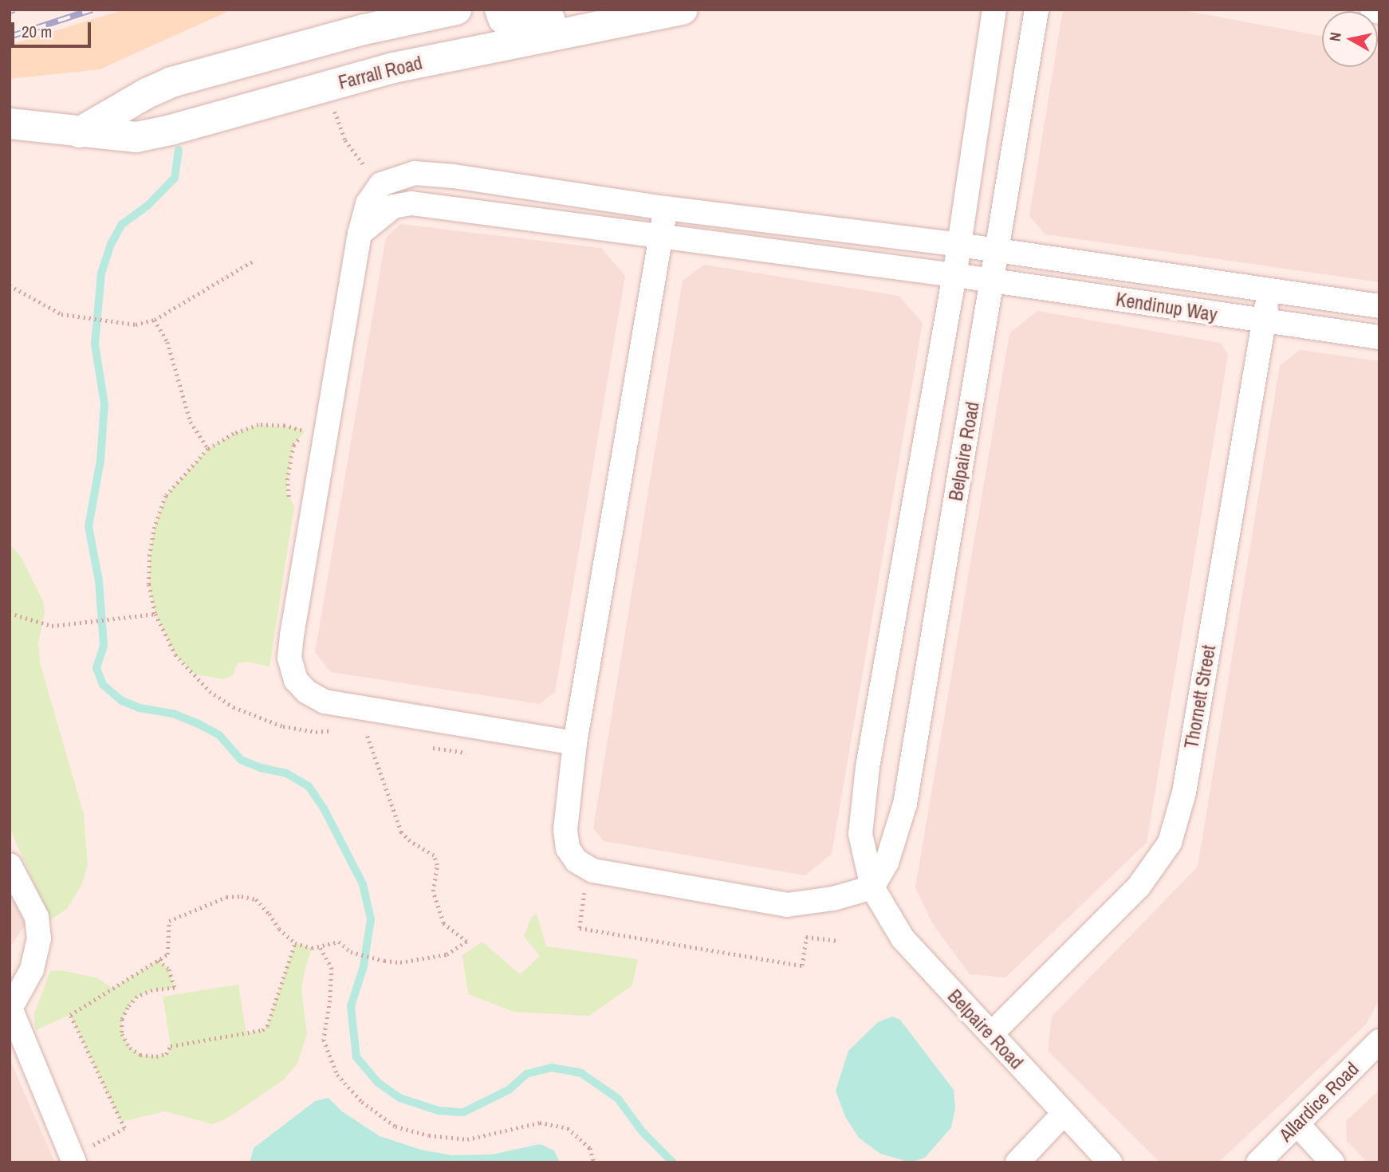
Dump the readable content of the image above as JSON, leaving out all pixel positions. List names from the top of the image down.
{
  "streets": {
    "main road": ["Farrall Road"],
    "street": [
      "Kendinup Way",
      "Belpaire Road",
      "Thornett Street",
      "Allardice Road"
    ]
  },
  "crossings": [
    ["Kendinup Way", "Belpaire Road"],
    ["Kendinup Way", "Thornett Street"],
    ["Belpaire Road", "Thornett Street"]
  ],
  "scale_bar": "20 m",
  "north": "left"
}
